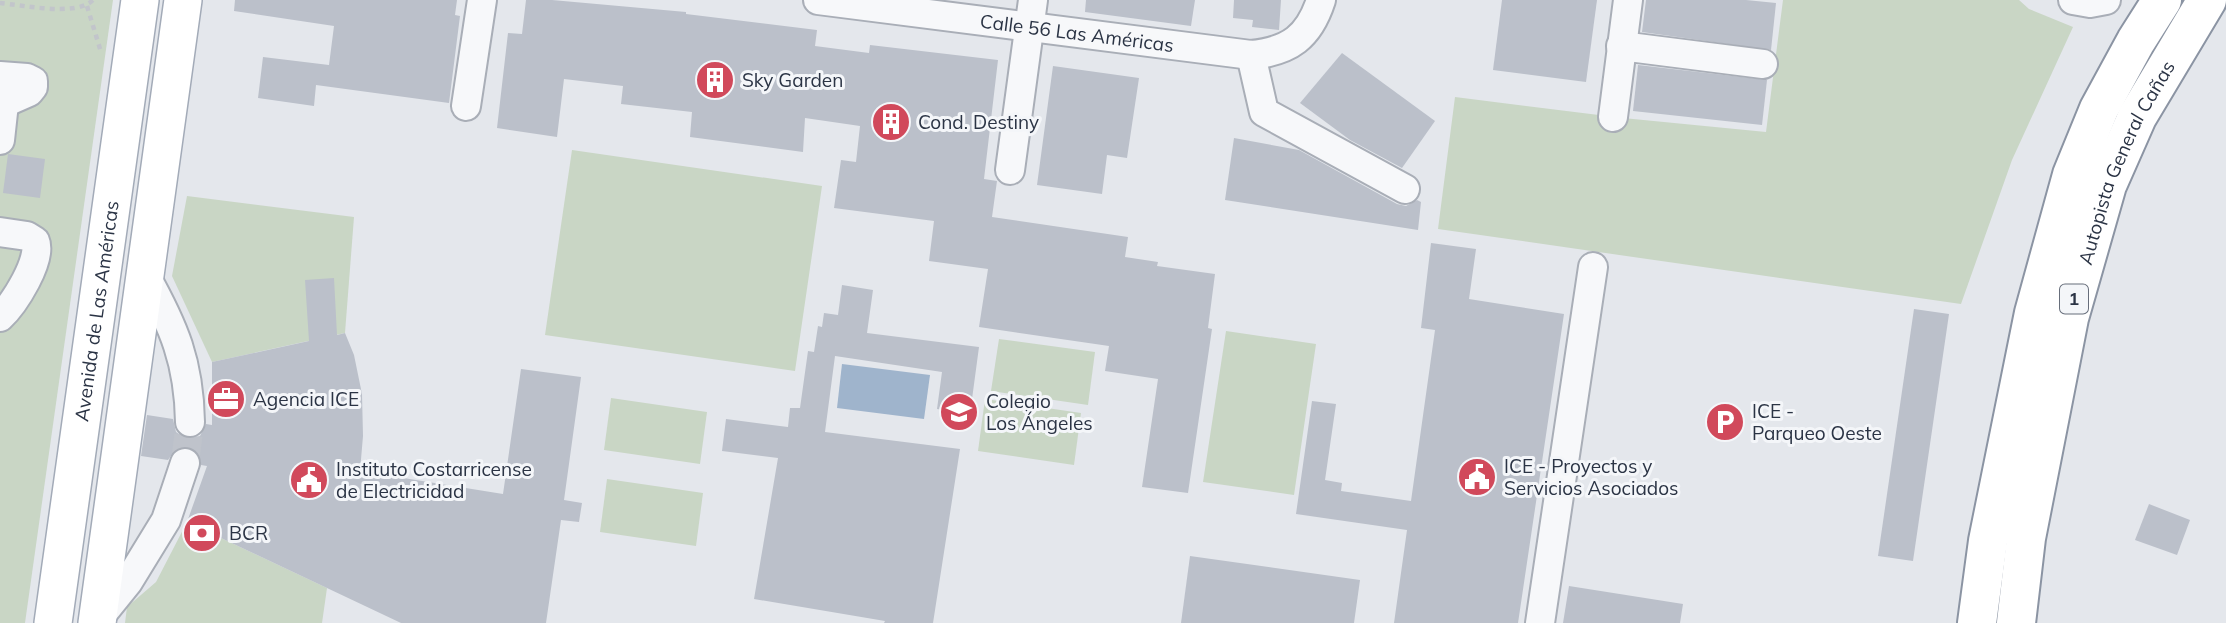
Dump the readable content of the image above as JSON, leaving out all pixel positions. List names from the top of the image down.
{
  "streets": {
    "highway": ["Autopista General Cañas", "1"],
    "main road": ["Avenida de Las Américas"],
    "street": ["Calle 56 Las Américas"]
  },
  "places": {
    "building": ["Sky Garden", "Cond. Destiny"],
    "office": ["Agencia ICE"],
    "school or university": ["Colegio Los Ángeles"],
    "parking": ["ICE - Parqueo Oeste"],
    "public building": ["ICE - Proyectos y Servicios Asociados", "Instituto Costarricense de Electricidad"],
    "bank": ["BCR"]
  }
}
